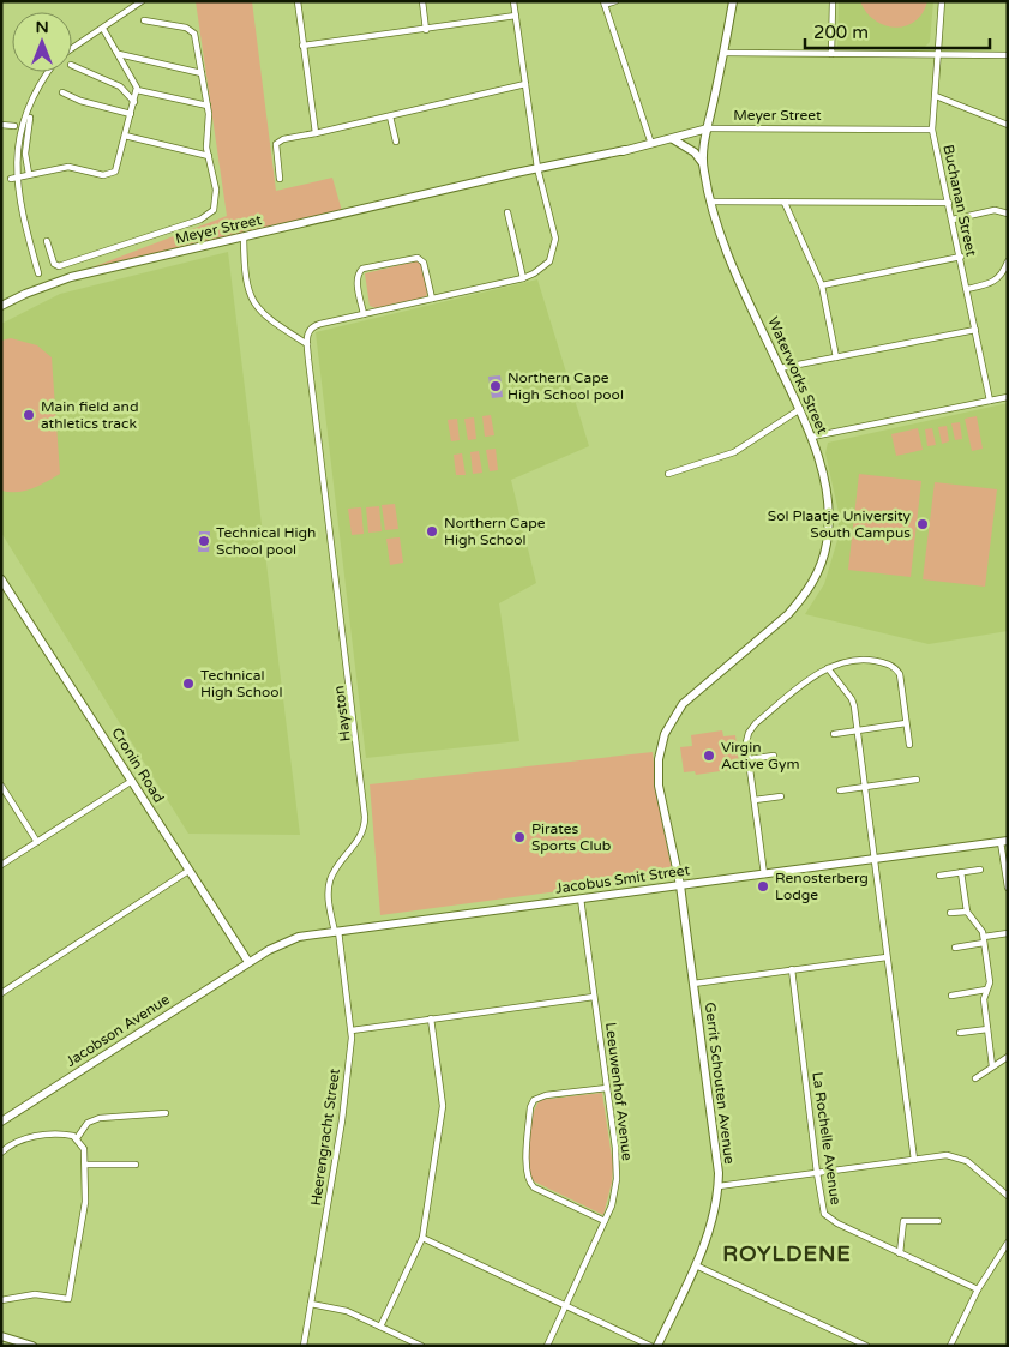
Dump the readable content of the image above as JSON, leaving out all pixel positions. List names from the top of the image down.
{
  "streets": {
    "street": [
      "Meyer Street",
      "Buchanan Street",
      "Waterworks Street",
      "Hayston",
      "Cronin Road",
      "Jacobus Smit Street",
      "Jacobson Avenue",
      "Gerrit Schouten Avenue",
      "Leeuwenhof Avenue",
      "Heerengracht Street",
      "La Rochelle Avenue"
    ]
  },
  "crossings": [
    ["Meyer Street", "Buchanan Street"],
    ["Meyer Street", "Waterworks Street"],
    ["Waterworks Street", "Jacobus Smit Street"],
    ["Waterworks Street", "Gerrit Schouten Avenue"],
    ["Hayston", "Jacobus Smit Street"],
    ["Hayston", "Heerengracht Street"],
    ["Cronin Road", "Jacobus Smit Street"],
    ["Cronin Road", "Jacobson Avenue"],
    ["Jacobus Smit Street", "Jacobson Avenue"],
    ["Jacobus Smit Street", "Gerrit Schouten Avenue"],
    ["Jacobus Smit Street", "Leeuwenhof Avenue"],
    ["Jacobus Smit Street", "Heerengracht Street"]
  ],
  "districts": ["ROYLDENE"],
  "places": [
    "Northern Cape High School pool",
    "Main field and athletics track",
    "Sol Plaatje University South Campus",
    "Northern Cape High School",
    "Technical High School pool",
    "Technical High School",
    "Virgin Active Gym",
    "Pirates Sports Club",
    "Renosterberg Lodge"
  ],
  "scale_bar": "200 m",
  "north": "top"
}
